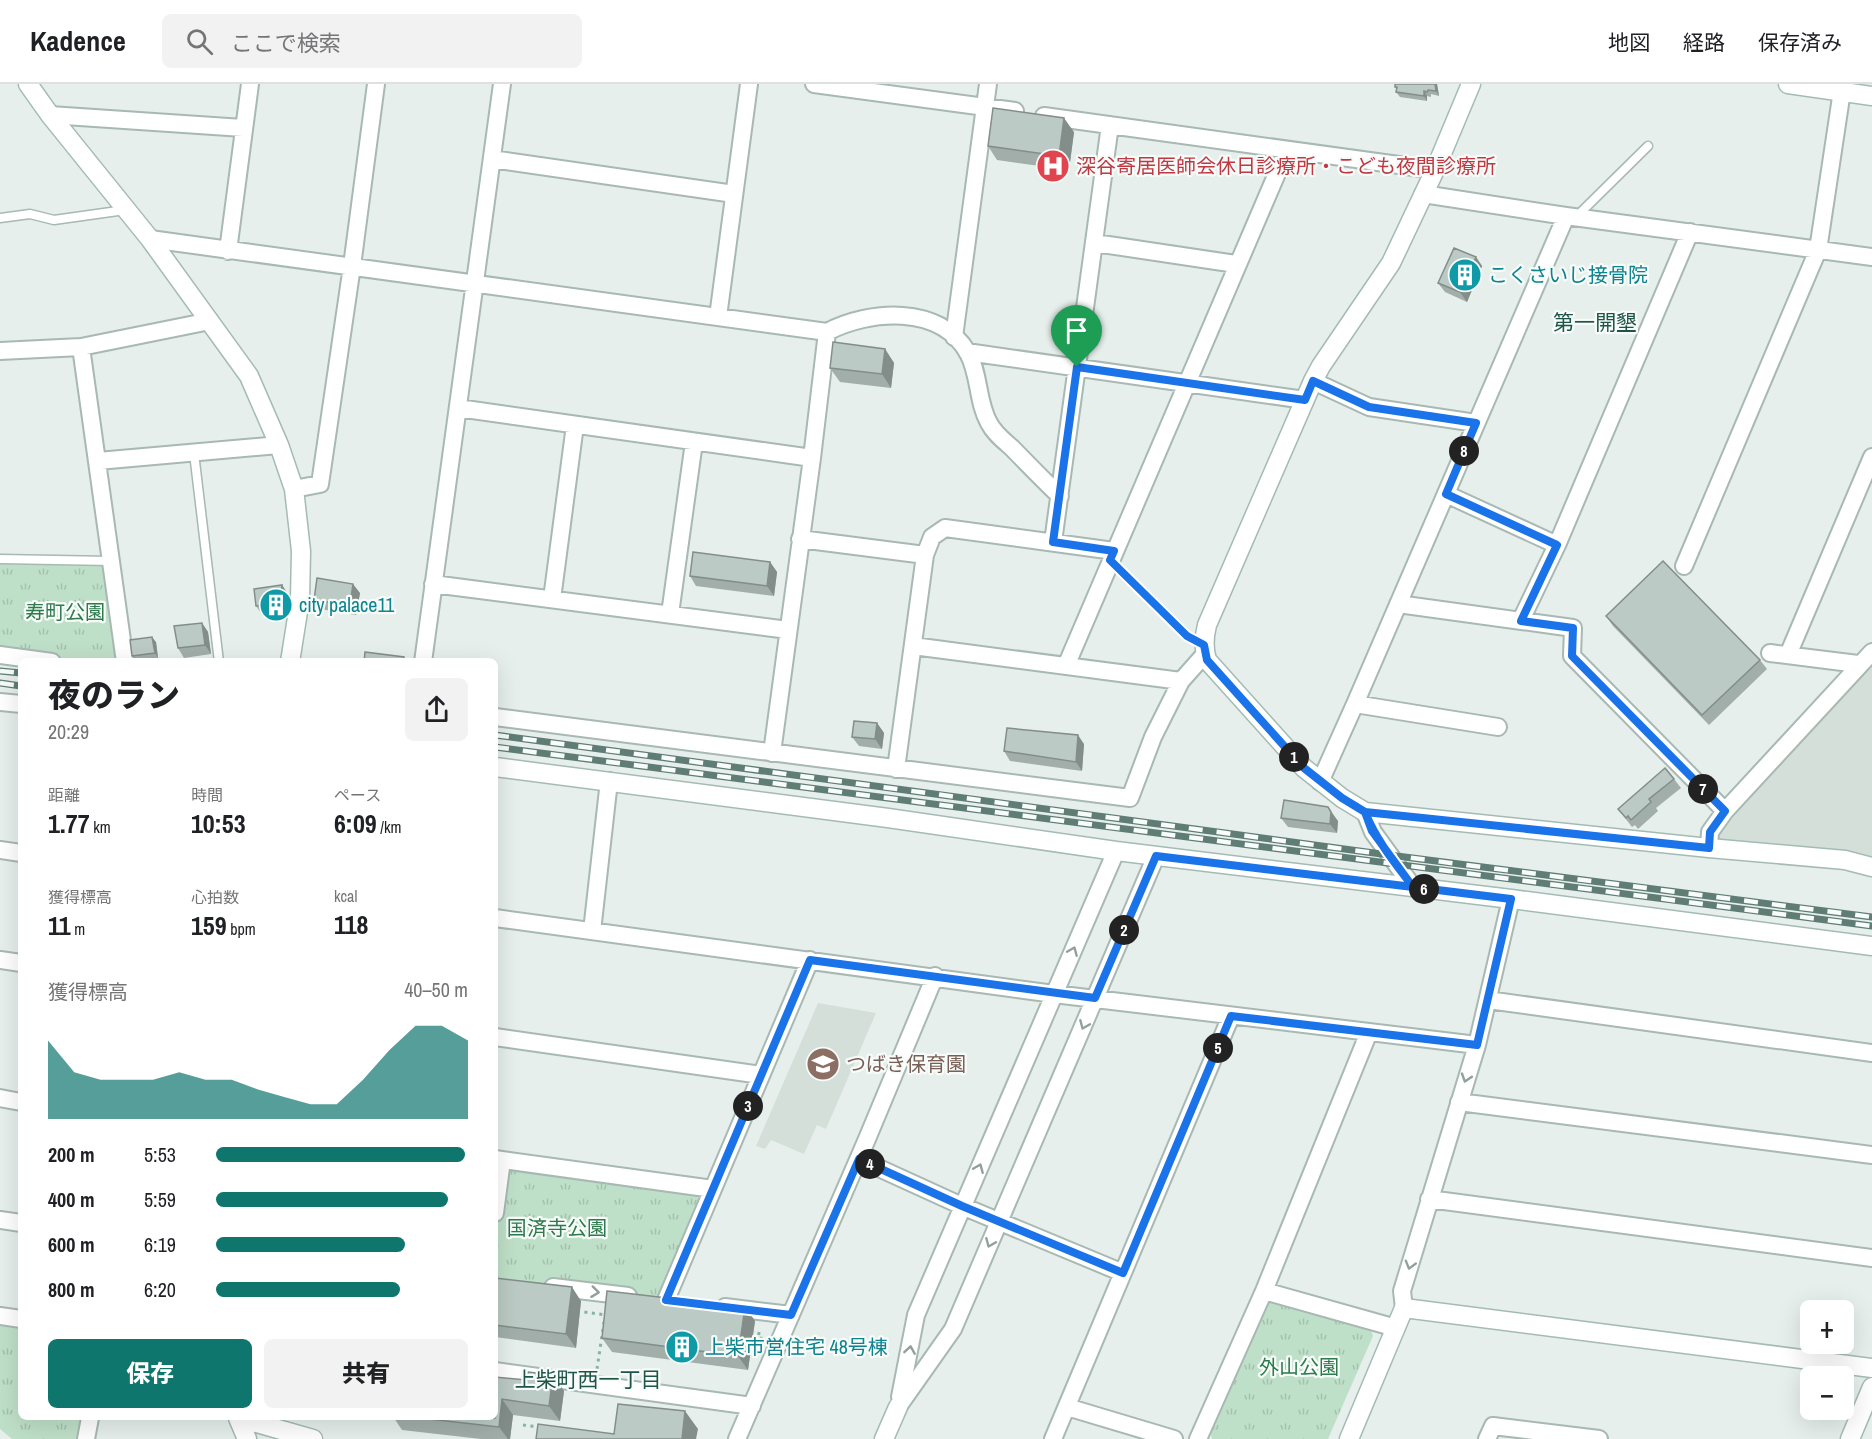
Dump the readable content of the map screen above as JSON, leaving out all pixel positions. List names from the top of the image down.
{
  "districts": ["第一開墾", "上柴町西一丁目"],
  "parks": ["寿町公園", "国済寺公園", "外山公園"],
  "places": {
    "hospital": ["深谷寄居医師会休日診療所・こども夜間診療所"],
    "building": ["こくさいじ接骨院", "city palace11", "上柴市営住宅 48号棟"],
    "school or university": ["つばき保育園"]
  },
  "page": {
    "header": "Kadence",
    "search": "ここで検索",
    "nav": ["地図", "経路", "保存済み"],
    "pins": [
      "8",
      "1",
      "7",
      "6",
      "2",
      "5",
      "3",
      "4"
    ],
    "heading": ["夜のラン", "20:29"],
    "stats": [
      ["距離", "1.77 km"],
      ["時間", "10:53"],
      ["ペース", "6:09 /km"],
      ["獲得標高", "11 m"],
      ["心拍数", "159 bpm"],
      ["kcal", "118"]
    ],
    "chart": ["獲得標高", "40–50 m"],
    "list": [
      {
        "name": "200 m",
        "note": "5:53"
      },
      {
        "name": "400 m",
        "note": "5:59"
      },
      {
        "name": "600 m",
        "note": "6:19"
      },
      {
        "name": "800 m",
        "note": "6:20"
      }
    ],
    "map_buttons": ["+", "−"],
    "buttons": ["保存", "共有"]
  }
}
